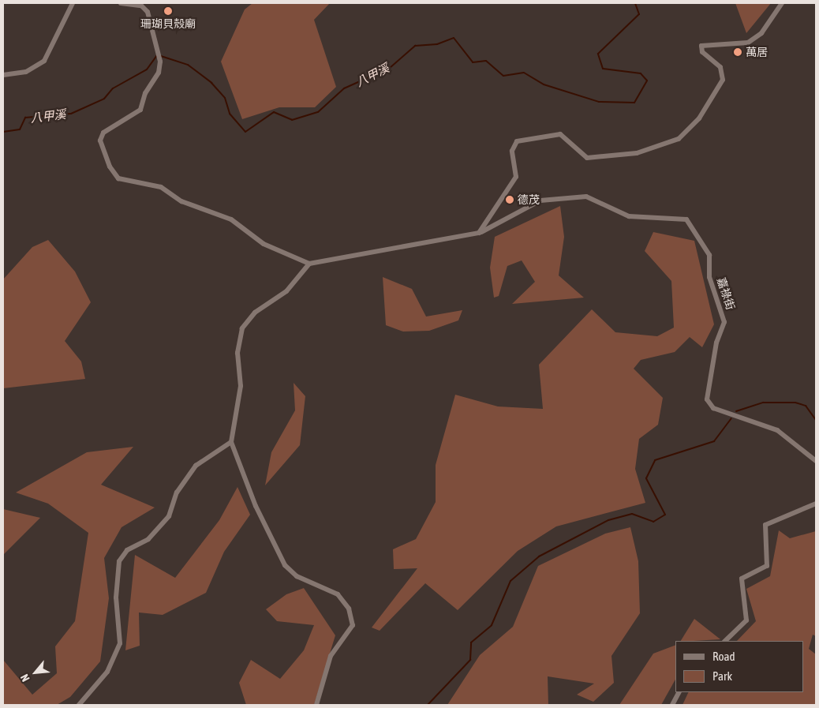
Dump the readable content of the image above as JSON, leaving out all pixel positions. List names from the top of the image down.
{
  "streets": {
    "street": ["嘉祿街"]
  },
  "water": ["八甲溪"],
  "places": ["珊瑚貝殼廟", "萬居", "德茂"],
  "legend": ["Road", "Park"],
  "north": "bottom left"
}
